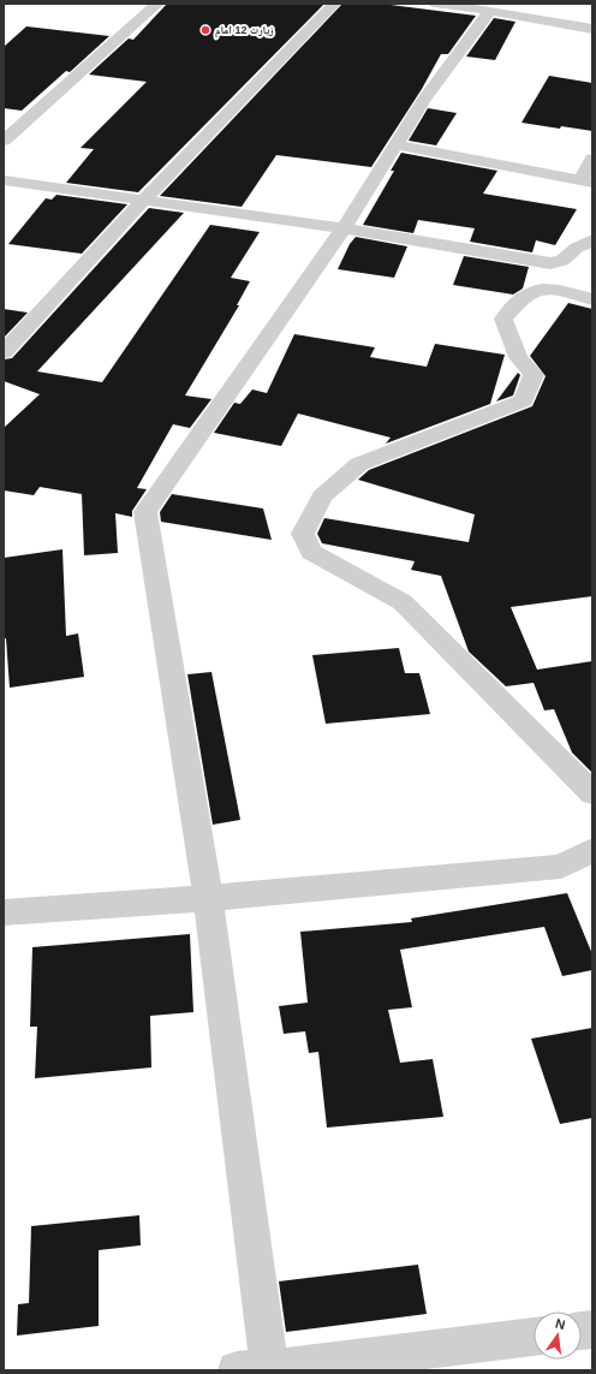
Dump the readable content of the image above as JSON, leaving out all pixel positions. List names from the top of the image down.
{
  "places": ["زیارت 12 امام"],
  "north": "top"
}
